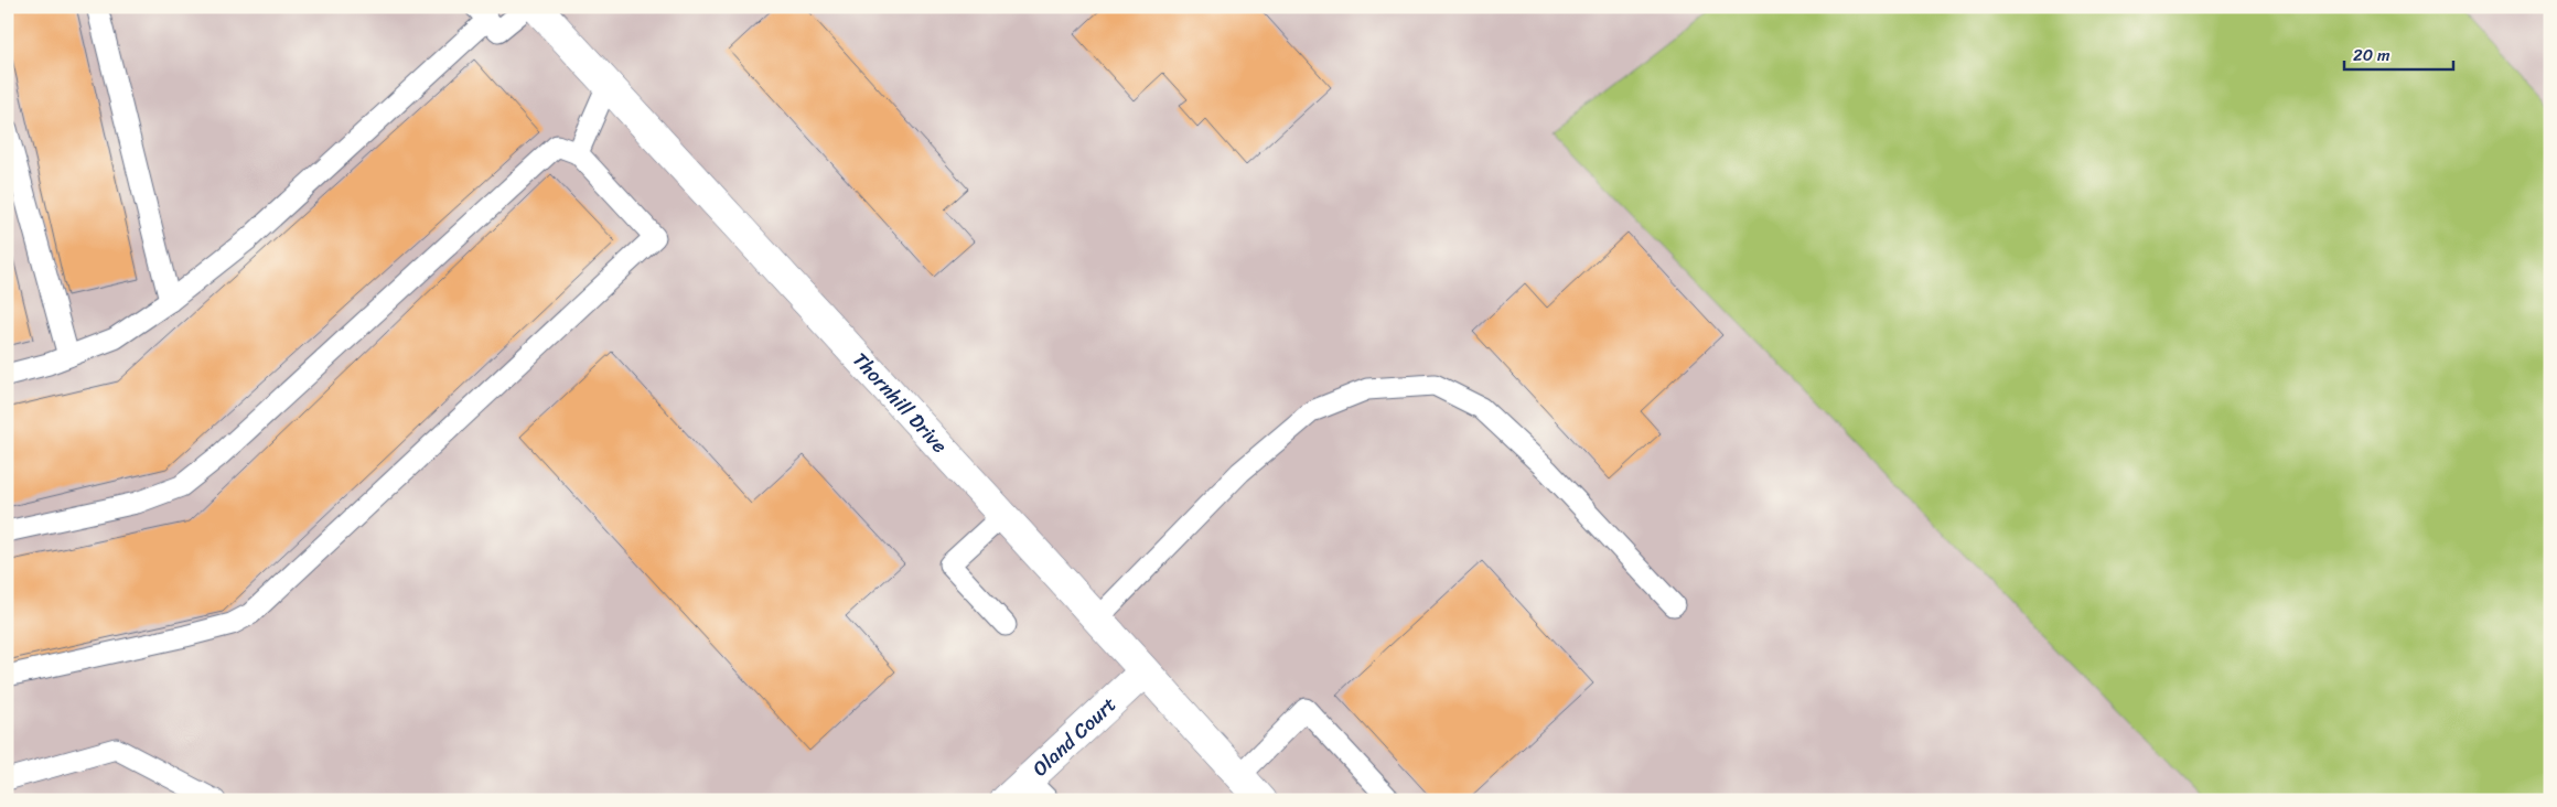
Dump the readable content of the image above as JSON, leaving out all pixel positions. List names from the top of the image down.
{
  "streets": {
    "street": ["Thornhill Drive", "Oland Court"]
  },
  "crossings": [
    ["Thornhill Drive", "Oland Court"]
  ],
  "scale_bar": "20 m"
}
